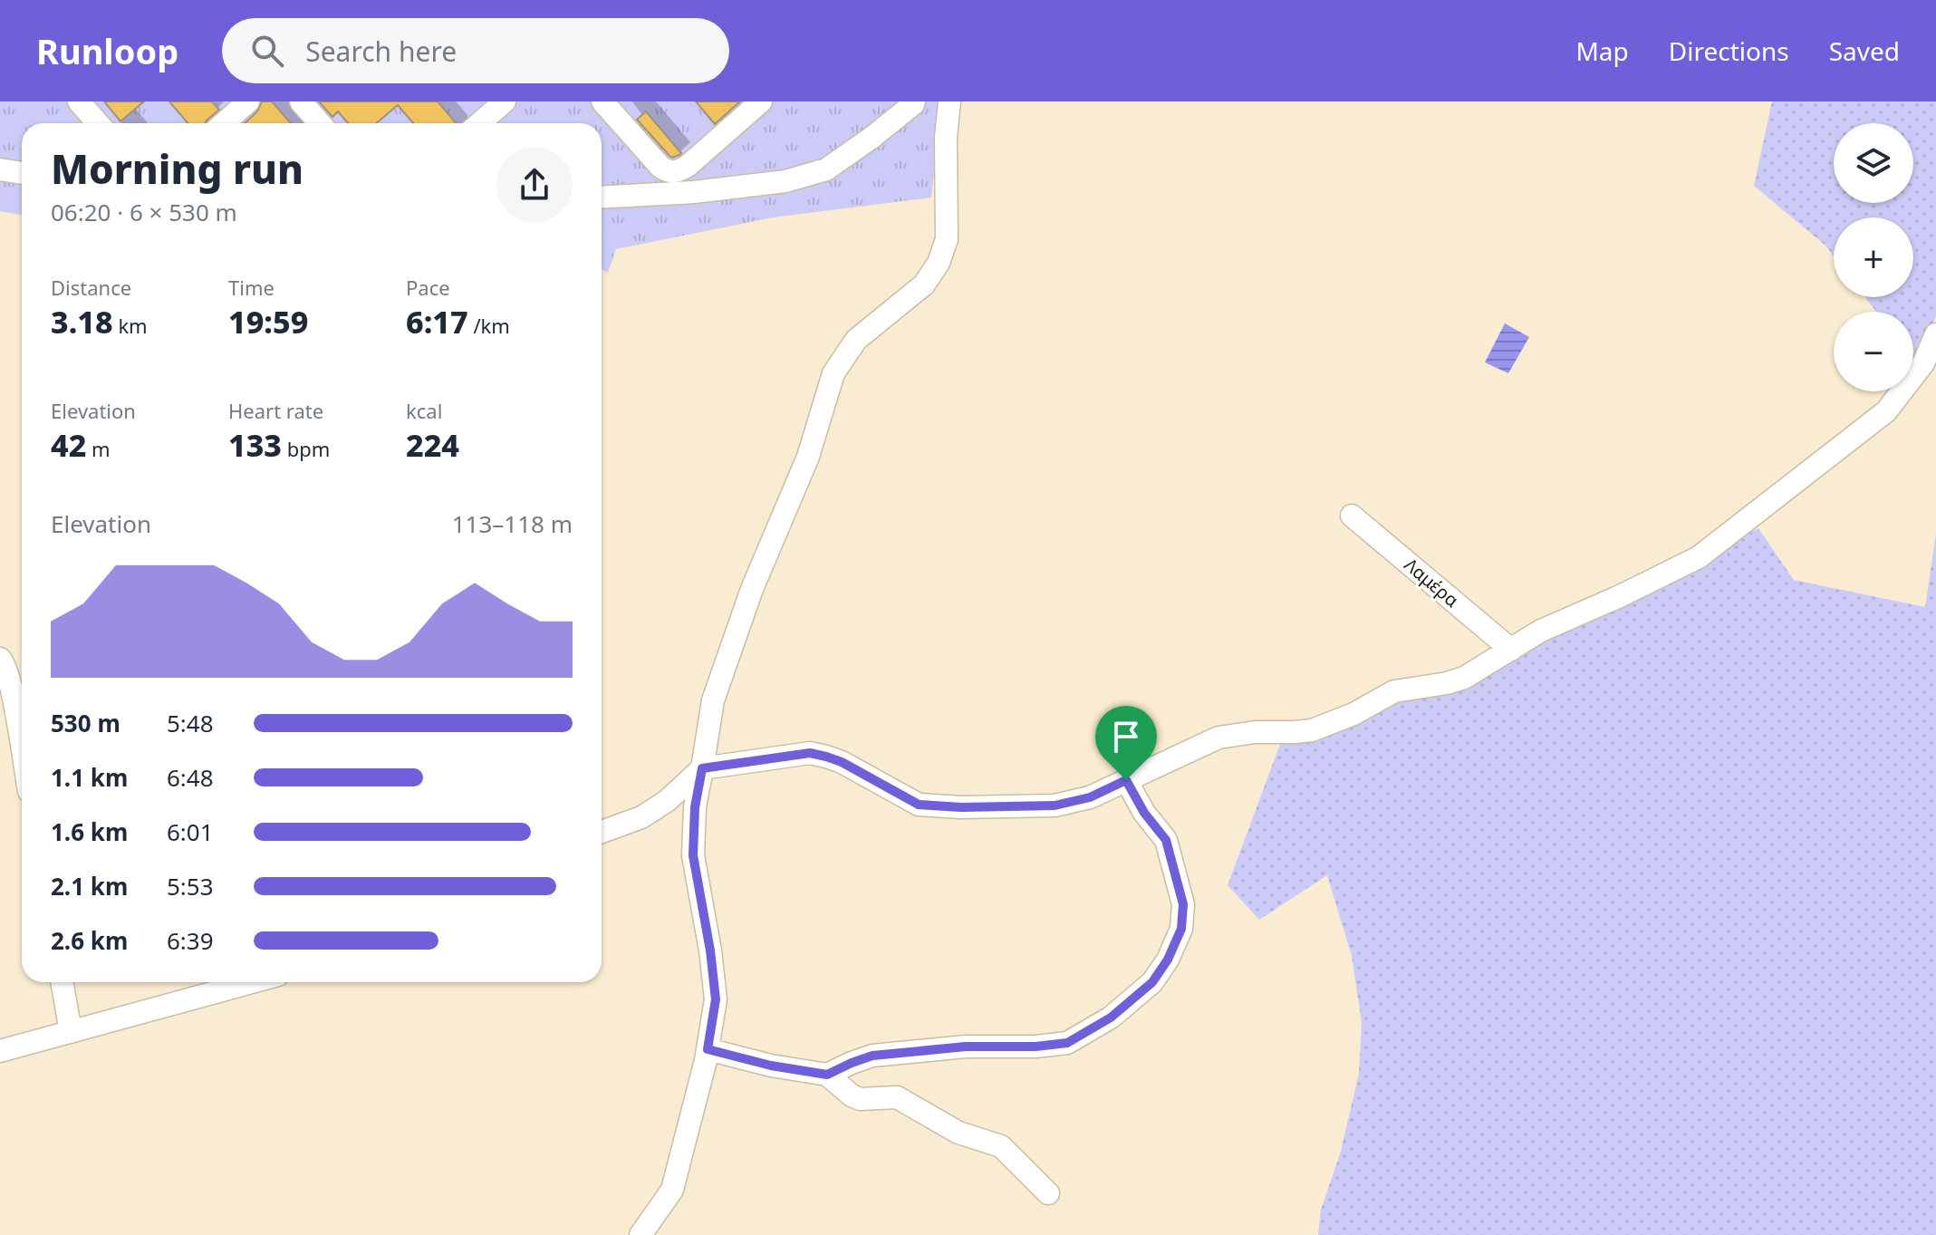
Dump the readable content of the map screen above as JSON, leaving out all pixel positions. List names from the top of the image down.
{
  "streets": {
    "street": ["Λαμέρα"]
  },
  "page": {
    "header": "Runloop",
    "search": "Search here",
    "nav": ["Map", "Directions", "Saved"],
    "map_buttons": ["+", "−"],
    "heading": ["Morning run", "06:20 · 6 × 530 m"],
    "stats": [
      ["Distance", "3.18 km"],
      ["Time", "19:59"],
      ["Pace", "6:17 /km"],
      ["Elevation", "42 m"],
      ["Heart rate", "133 bpm"],
      ["kcal", "224"]
    ],
    "chart": ["Elevation", "113–118 m"],
    "list": [
      {
        "name": "530 m",
        "note": "5:48"
      },
      {
        "name": "1.1 km",
        "note": "6:48"
      },
      {
        "name": "1.6 km",
        "note": "6:01"
      },
      {
        "name": "2.1 km",
        "note": "5:53"
      },
      {
        "name": "2.6 km",
        "note": "6:39"
      }
    ]
  }
}
